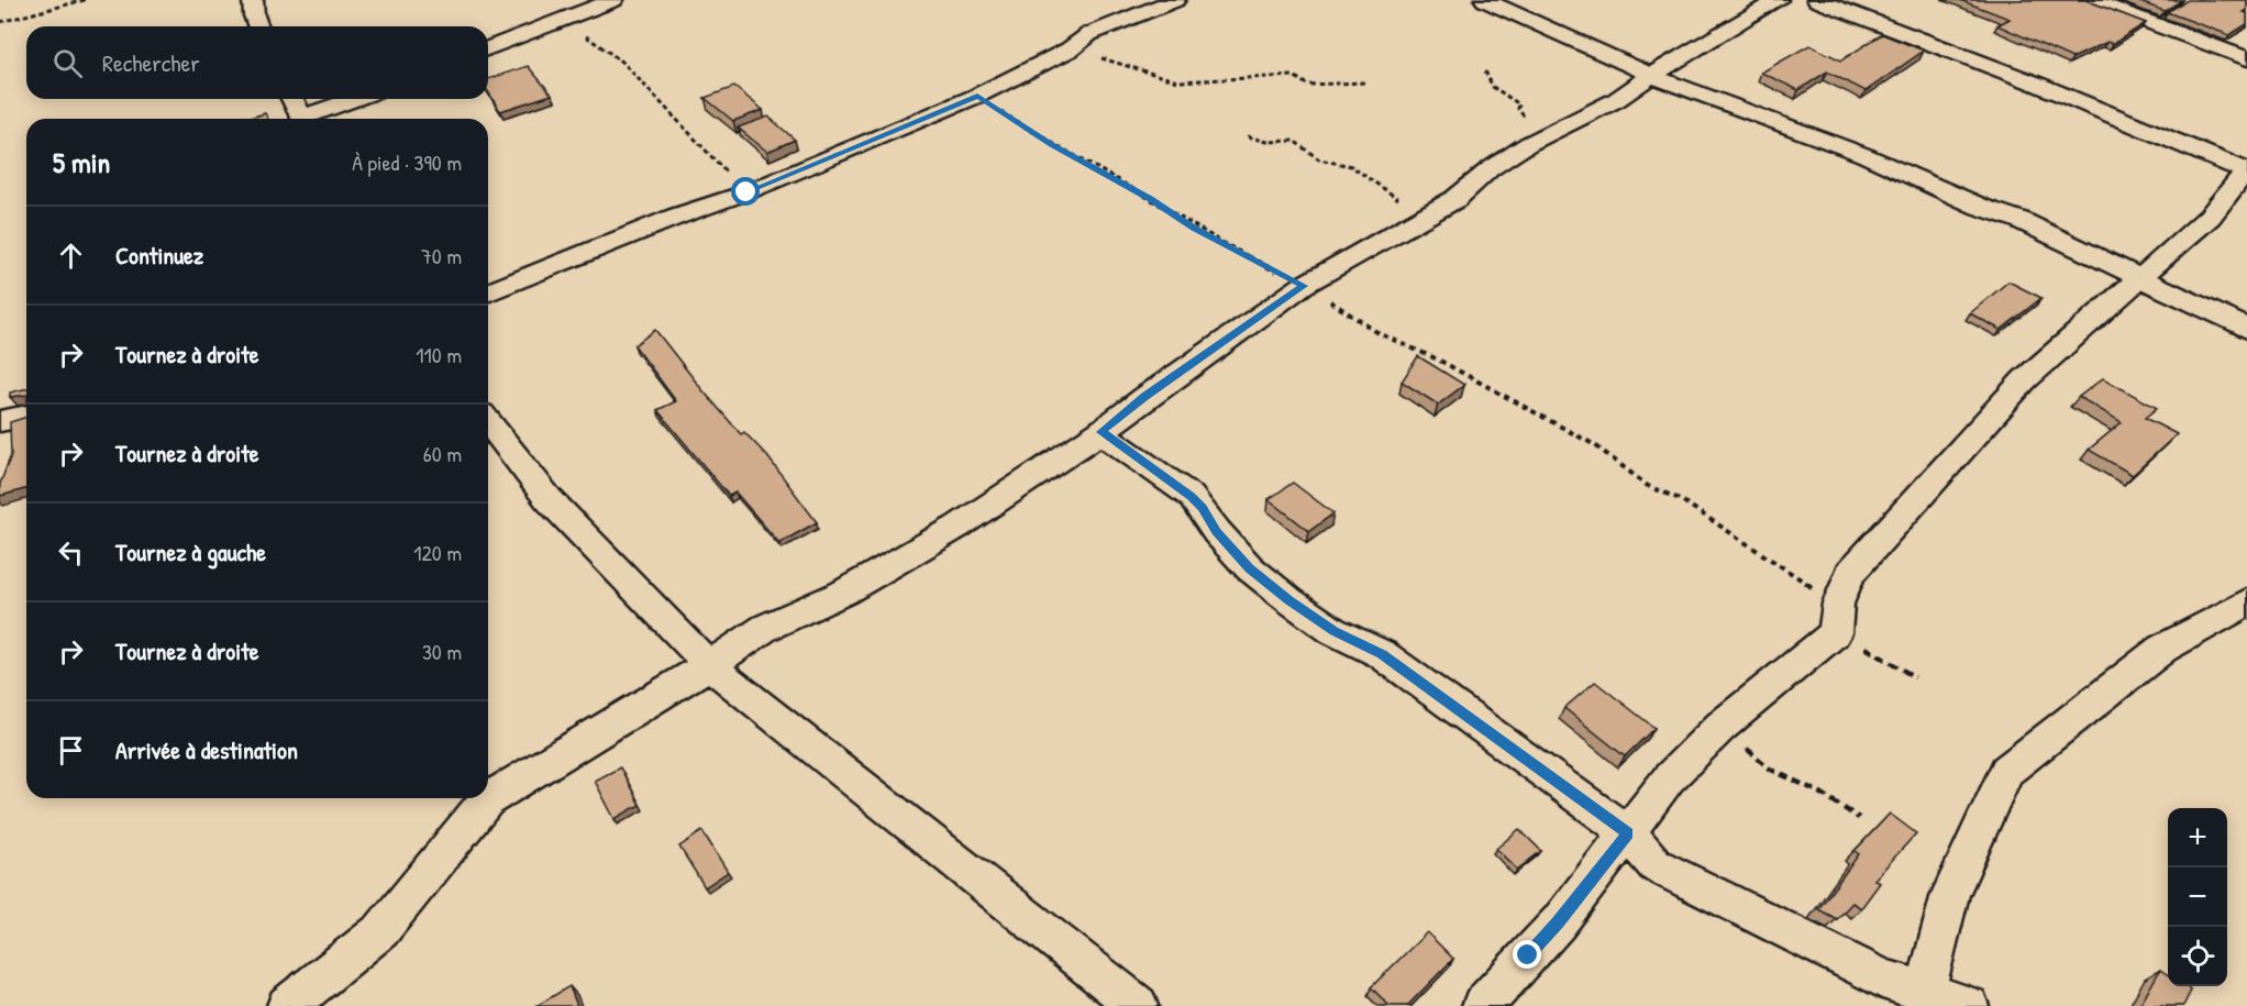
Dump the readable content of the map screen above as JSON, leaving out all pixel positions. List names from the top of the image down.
{
  "page": {
    "search": "Rechercher",
    "heading": ["5 min", "À pied · 390 m"],
    "list": [
      ["Continuez", "70 m"],
      ["Tournez à droite", "110 m"],
      ["Tournez à droite", "60 m"],
      ["Tournez à gauche", "120 m"],
      ["Tournez à droite", "30 m"],
      "Arrivée à destination"
    ],
    "map_buttons": ["+", "−"]
  }
}
